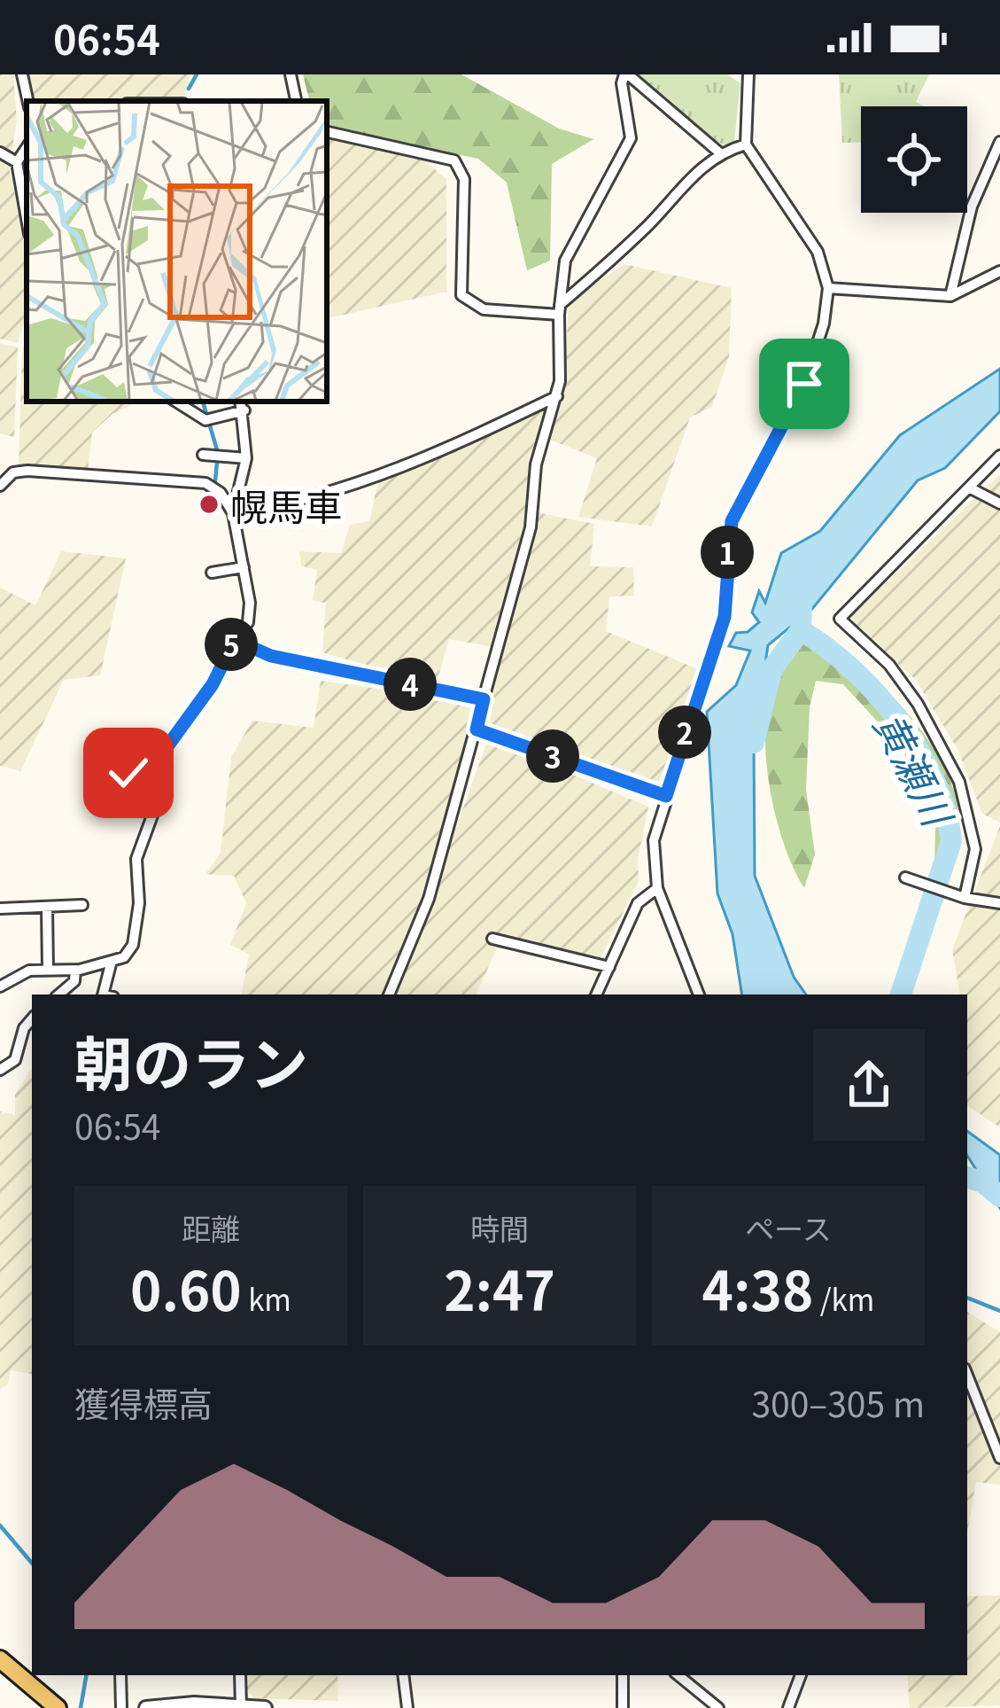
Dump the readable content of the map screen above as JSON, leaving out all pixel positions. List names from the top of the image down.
{
  "water": ["黄瀬川"],
  "places": ["幌馬車"],
  "page": {
    "status": "06:54",
    "pins": [
      "1",
      "5",
      "4",
      "2",
      "3"
    ],
    "heading": ["朝のラン", "06:54"],
    "stats": [
      ["距離", "0.60 km"],
      ["時間", "2:47"],
      ["ペース", "4:38 /km"]
    ],
    "chart": ["獲得標高", "300–305 m"]
  }
}
